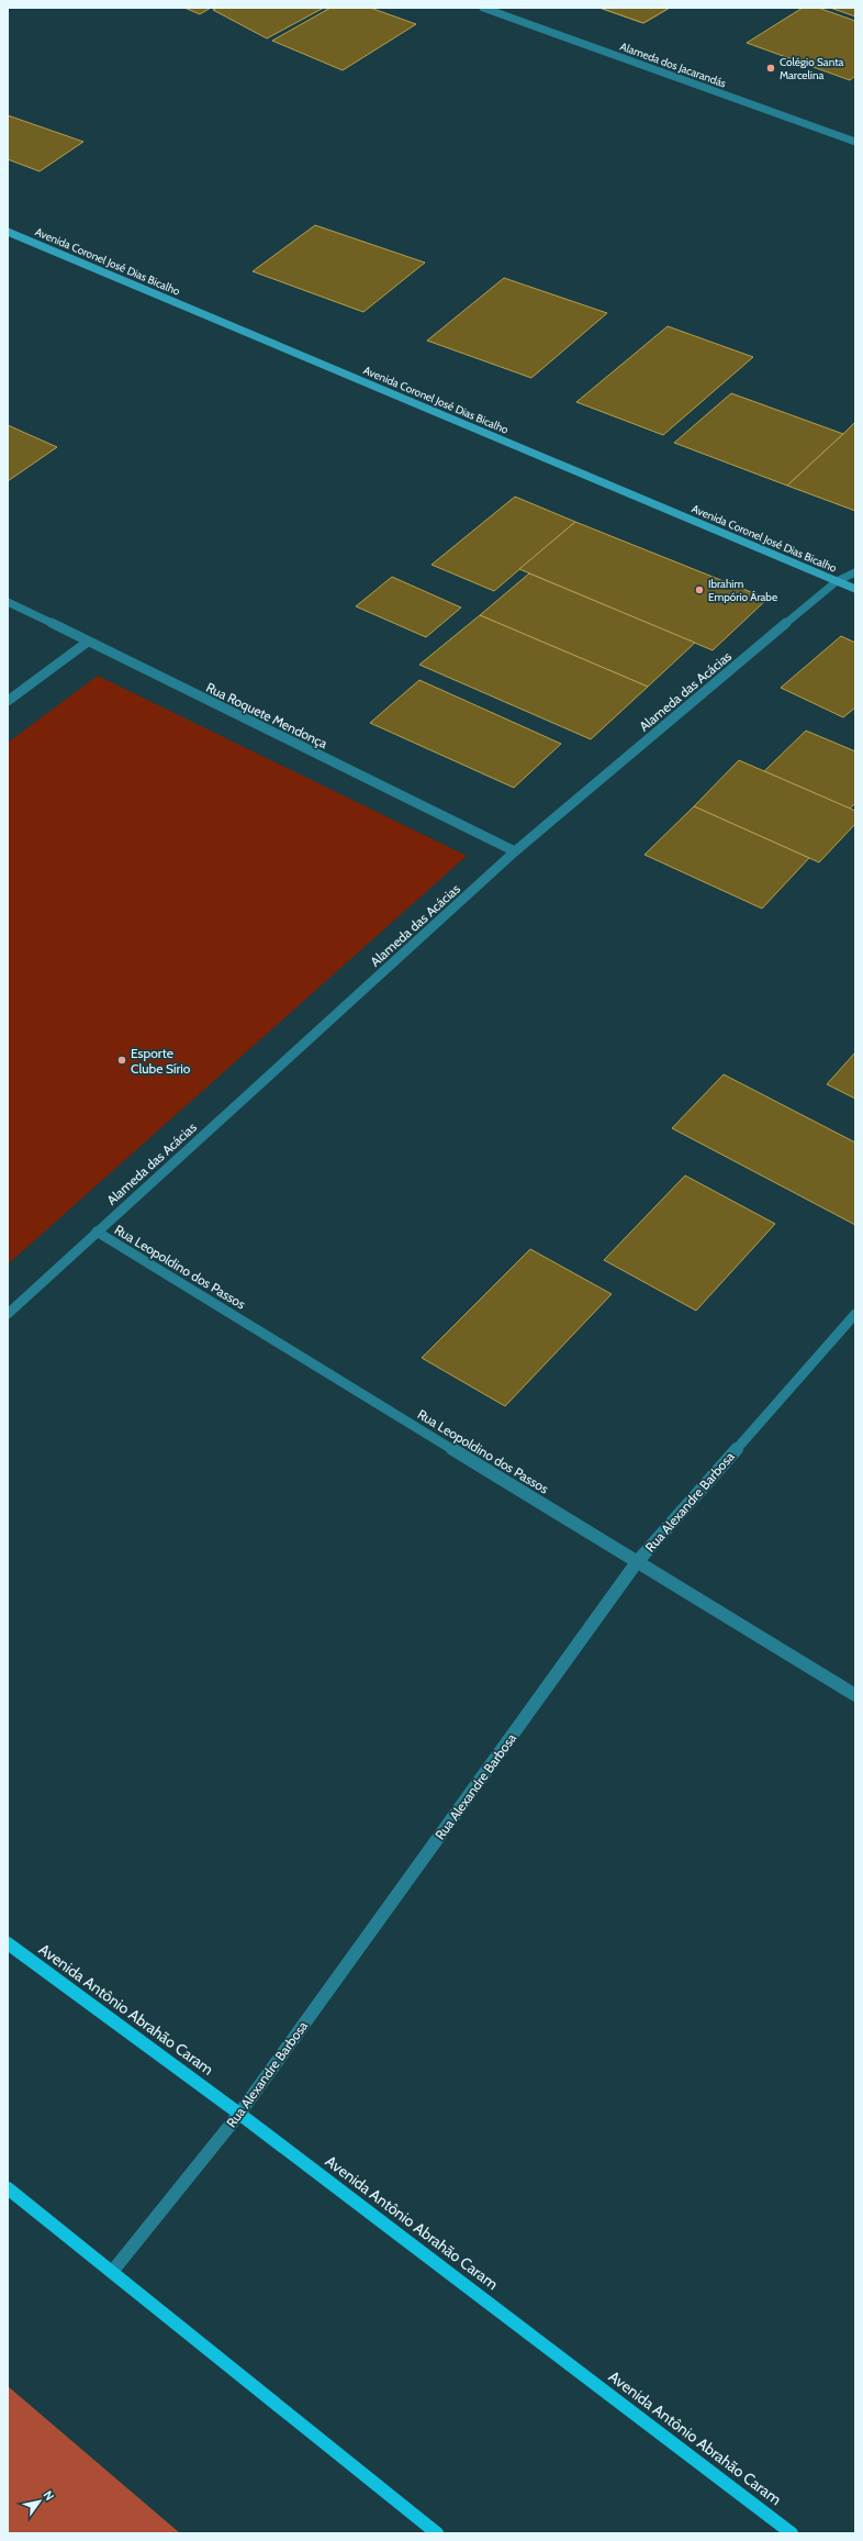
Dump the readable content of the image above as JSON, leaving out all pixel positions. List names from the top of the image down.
{
  "streets": {
    "main road": ["Avenida Antônio Abrahão Caram"],
    "street": [
      "Alameda dos Jacarandás",
      "Avenida Coronel José Dias Bicalho",
      "Alameda das Acácias",
      "Rua Roquete Mendonça",
      "Rua Leopoldino dos Passos",
      "Rua Alexandre Barbosa"
    ]
  },
  "crossings": [
    ["Avenida Coronel José Dias Bicalho", "Alameda das Acácias"],
    ["Alameda das Acácias", "Rua Roquete Mendonça"],
    ["Alameda das Acácias", "Rua Leopoldino dos Passos"],
    ["Rua Leopoldino dos Passos", "Rua Alexandre Barbosa"],
    ["Rua Alexandre Barbosa", "Avenida Antônio Abrahão Caram"]
  ],
  "places": ["Colégio Santa Marcelina", "Ibrahim Empório Árabe", "Esporte Clube Sírio"],
  "north": "top right"
}
